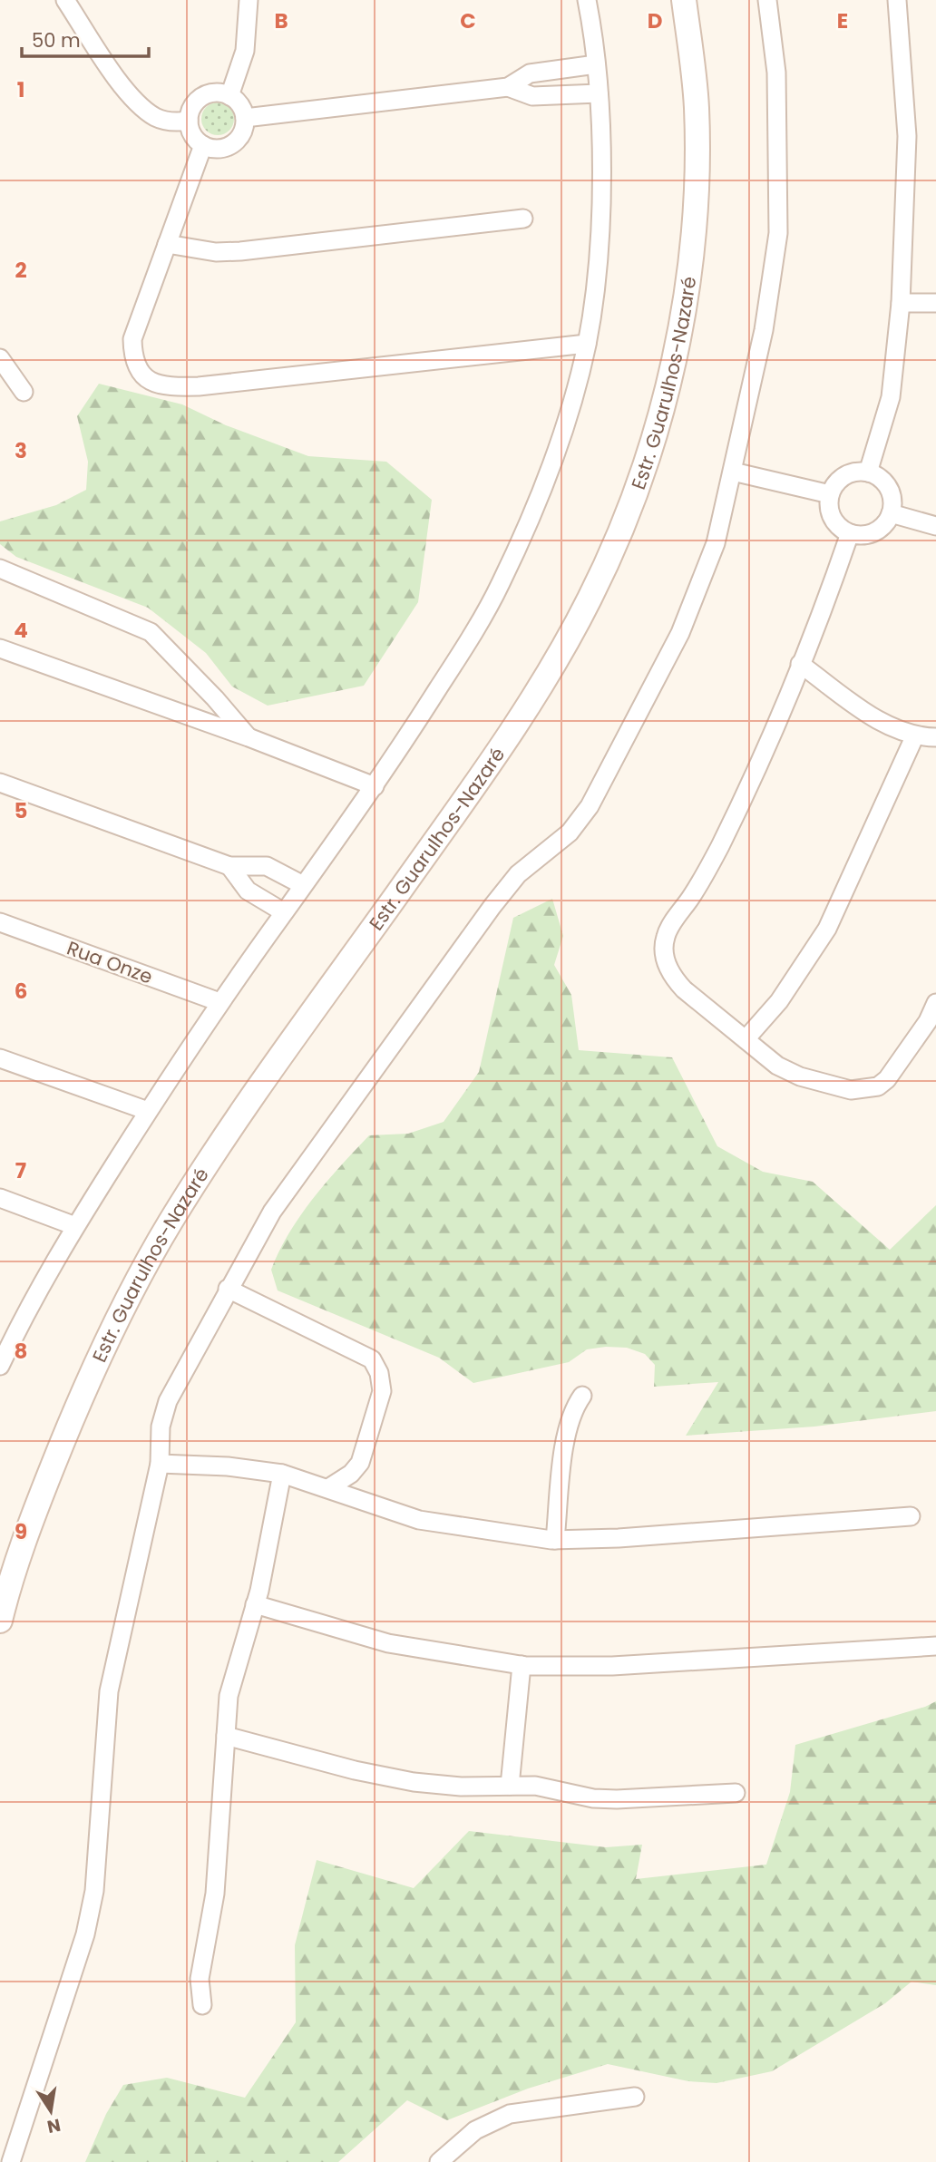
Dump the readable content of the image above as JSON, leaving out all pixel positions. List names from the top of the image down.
{
  "streets": {
    "main road": ["Estr. Guarulhos-Nazaré"],
    "street": ["Rua Onze"]
  },
  "scale_bar": "50 m",
  "north": "bottom",
  "grid": {
    "columns": [
      "B",
      "C",
      "D",
      "E"
    ],
    "rows": [
      "1",
      "2",
      "3",
      "4",
      "5",
      "6",
      "7",
      "8",
      "9"
    ]
  }
}
